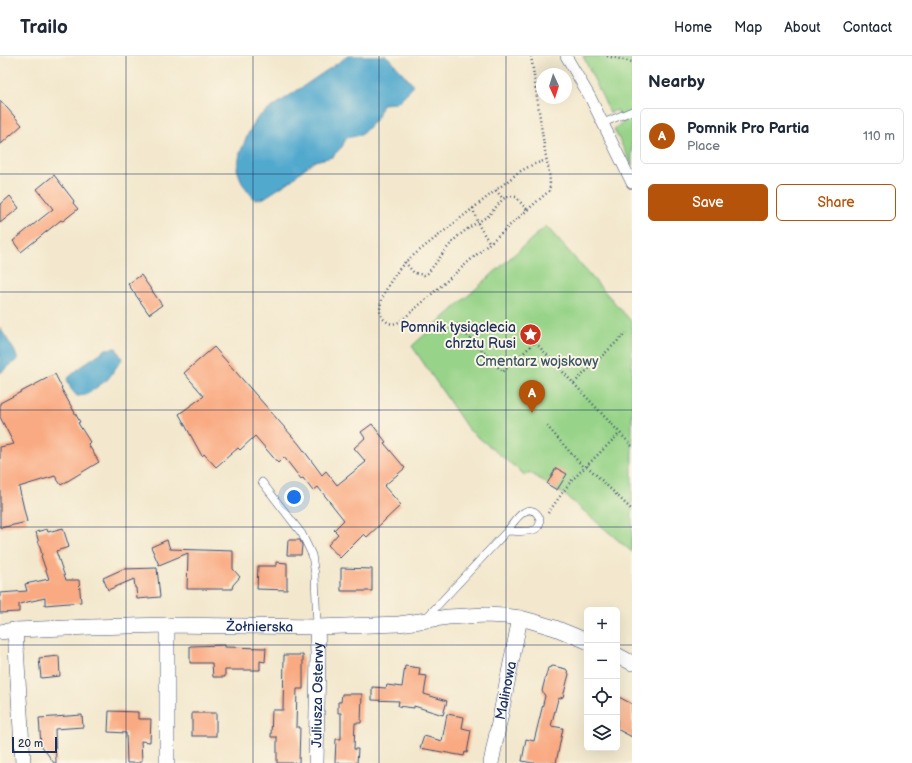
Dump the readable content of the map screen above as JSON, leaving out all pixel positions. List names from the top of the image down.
{
  "streets": {
    "street": ["Żołnierska", "Malinowa", "Juliusza Osterwy"]
  },
  "crossings": [
    ["Żołnierska", "Malinowa"],
    ["Żołnierska", "Juliusza Osterwy"]
  ],
  "parks": ["Cmentarz wojskowy"],
  "places": {
    "place": ["Pomnik tysiąclecia chrztu Rusi"]
  },
  "scale_bar": "20 m",
  "north": "bottom",
  "page": {
    "header": "Trailo",
    "nav": [
      "Home",
      "Map",
      "About",
      "Contact"
    ],
    "heading": "Nearby",
    "list": [
      {
        "mark": "A",
        "name": "Pomnik Pro Partia",
        "note": "Place",
        "value": "110 m"
      }
    ],
    "buttons": ["Save", "Share"],
    "pins": "A",
    "map_buttons": ["+", "−"],
    "scale": "20 m"
  }
}
